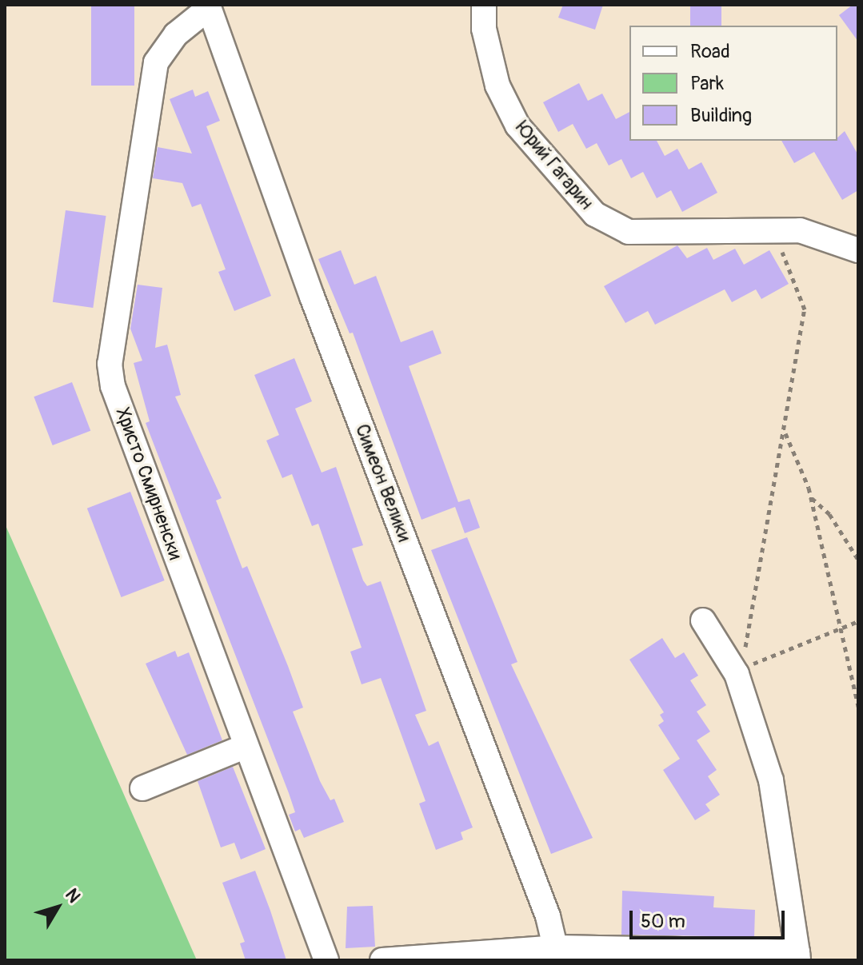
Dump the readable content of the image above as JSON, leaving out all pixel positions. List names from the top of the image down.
{
  "streets": {
    "street": ["Юрий Гагарин", "Симеон Велики", "Христо Смирненски"]
  },
  "crossings": [
    ["Симеон Велики", "Христо Смирненски"]
  ],
  "legend": ["Road", "Park", "Building"],
  "scale_bar": "50 m",
  "north": "top right"
}
